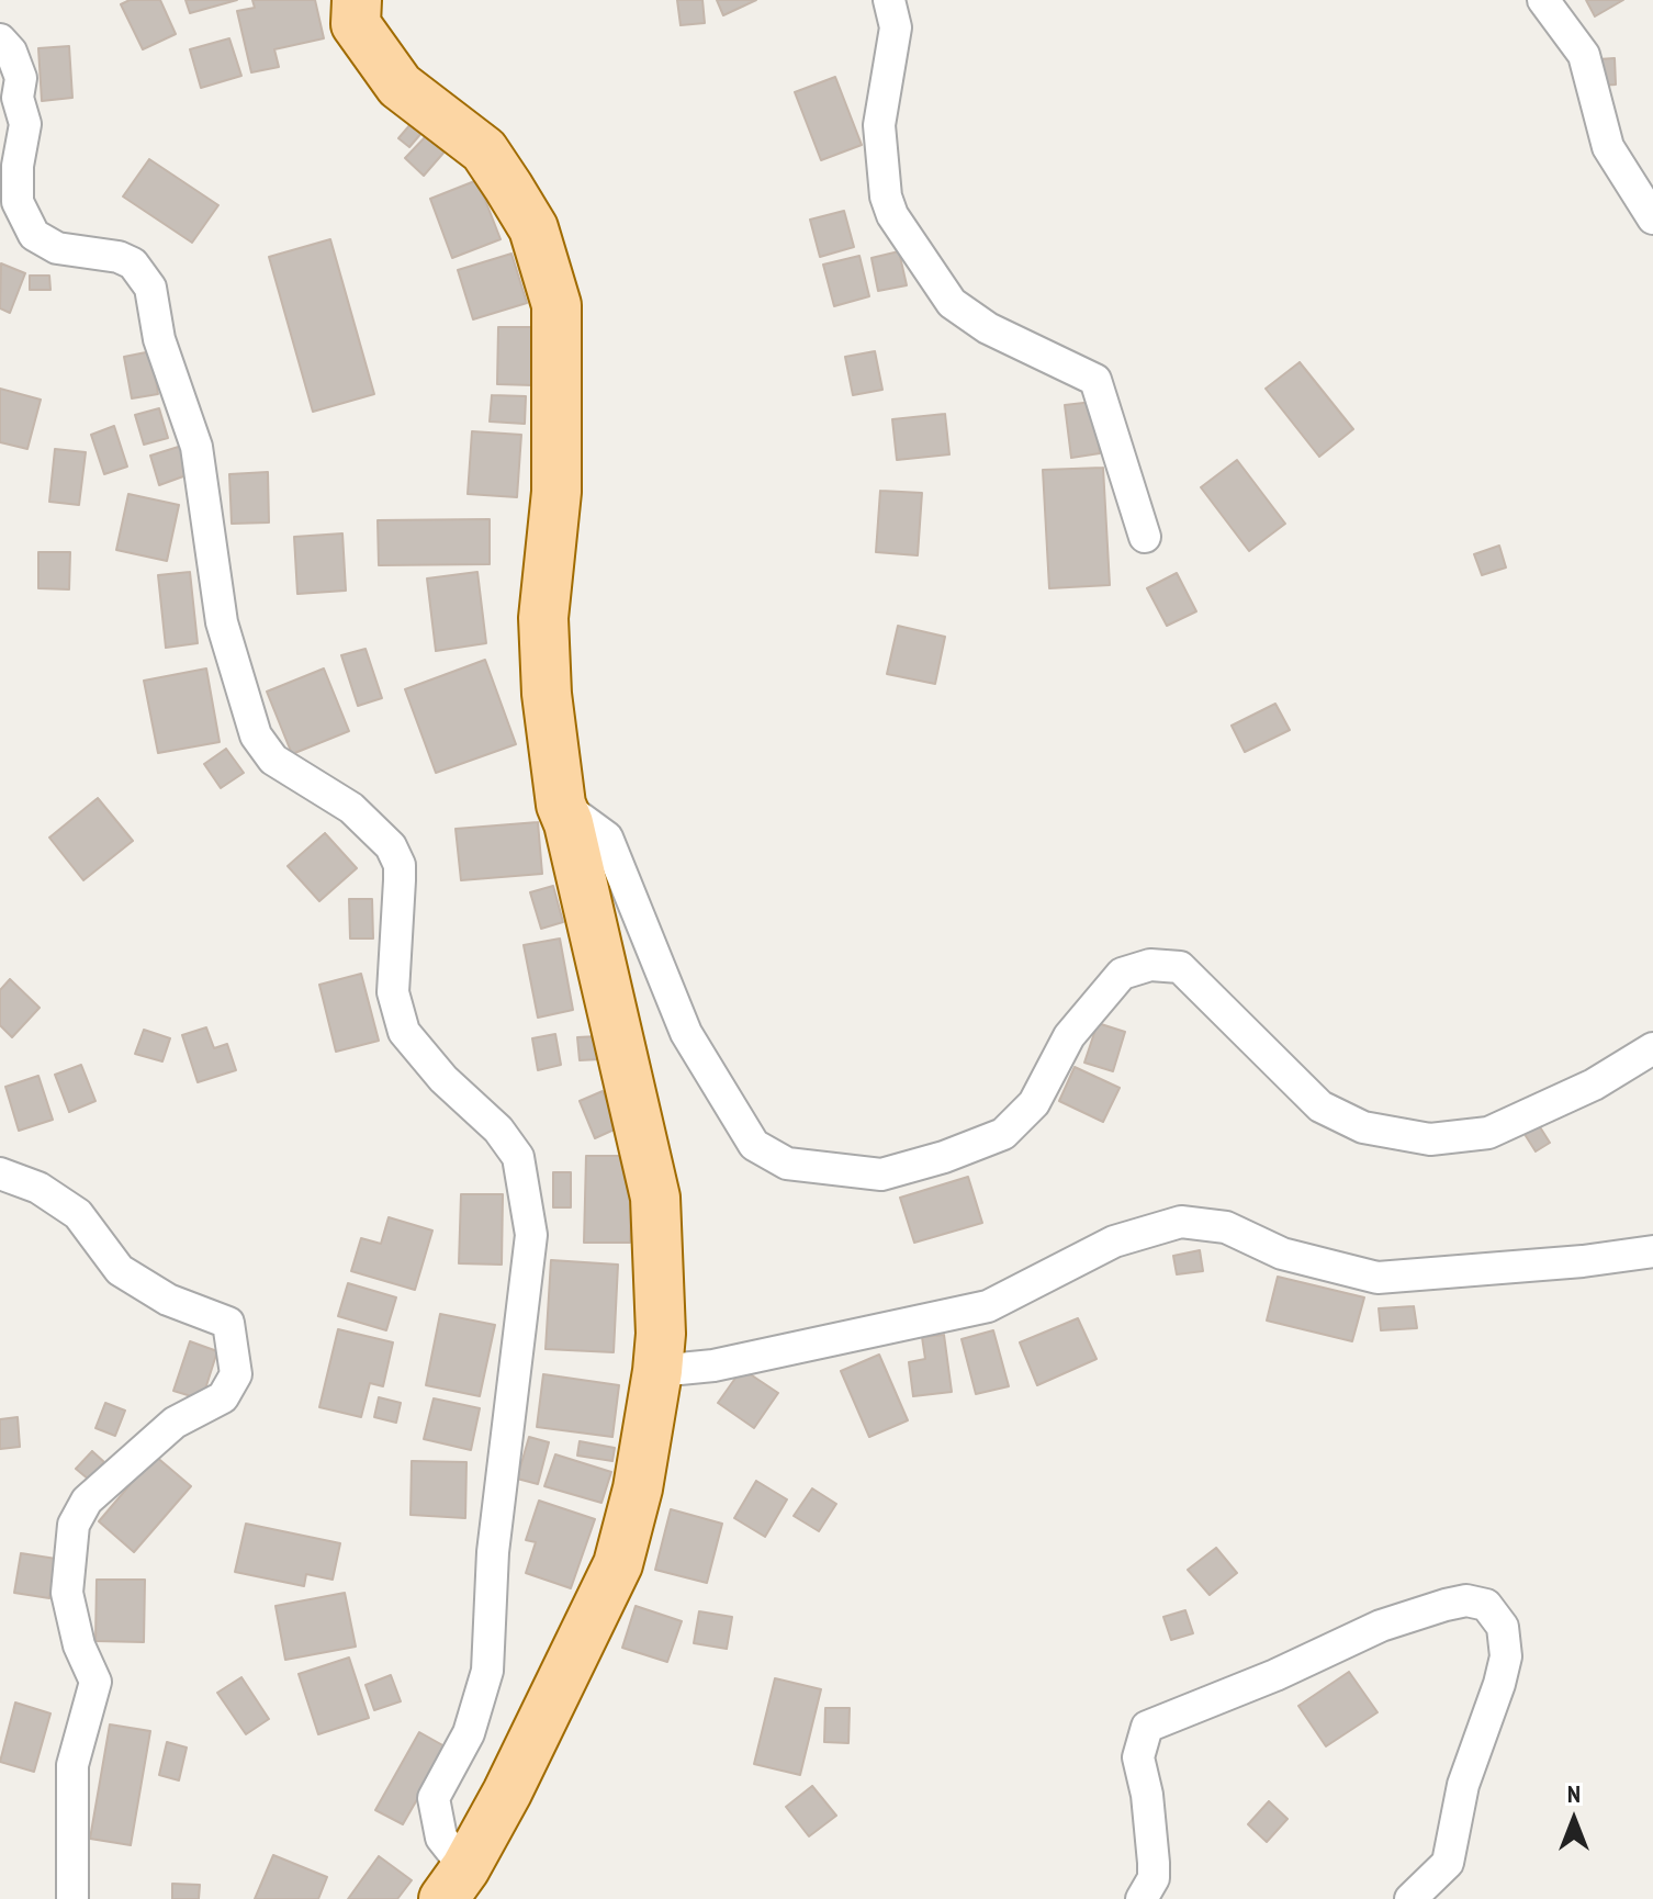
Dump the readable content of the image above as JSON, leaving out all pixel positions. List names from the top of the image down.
{
  "north": "top"
}
